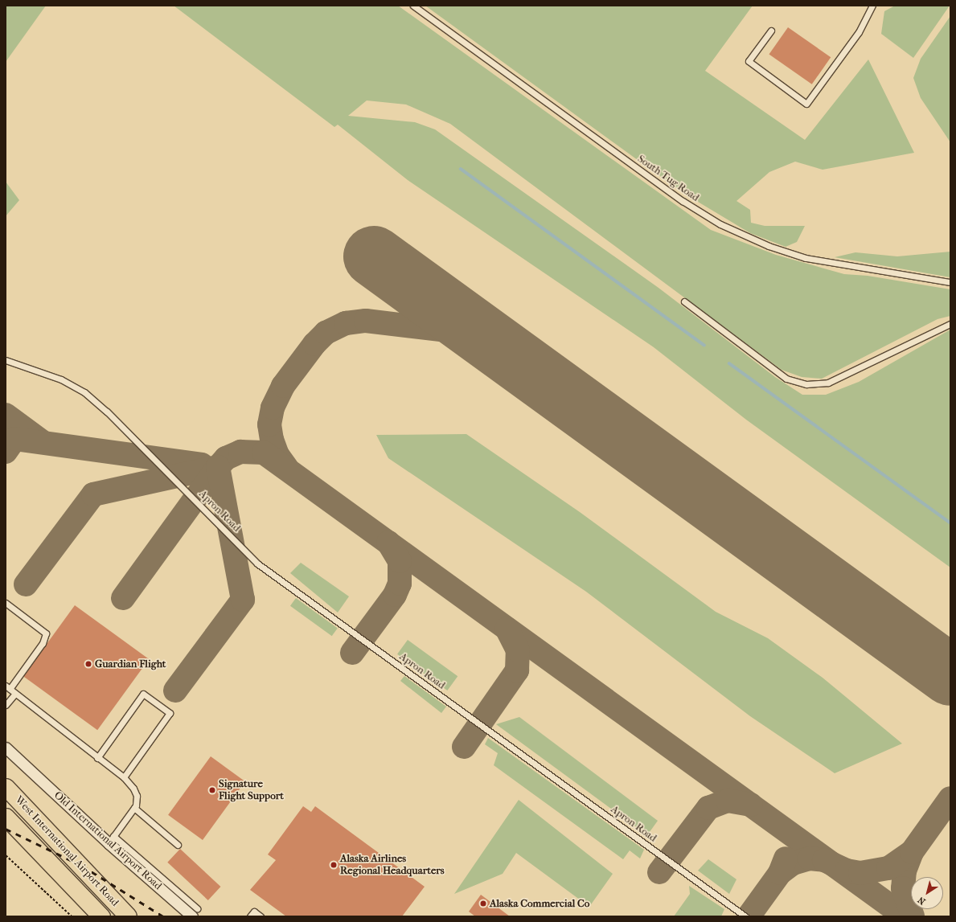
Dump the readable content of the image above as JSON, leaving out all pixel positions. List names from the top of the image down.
{
  "streets": {
    "main road": ["West International Airport Road"],
    "street": ["Old International Airport Road"],
    "lane": ["South Tug Road", "Apron Road"]
  },
  "places": [
    "Guardian Flight",
    "Signature Flight Support",
    "Alaska Airlines Regional Headquarters",
    "Alaska Commercial Co"
  ],
  "north": "bottom left"
}
